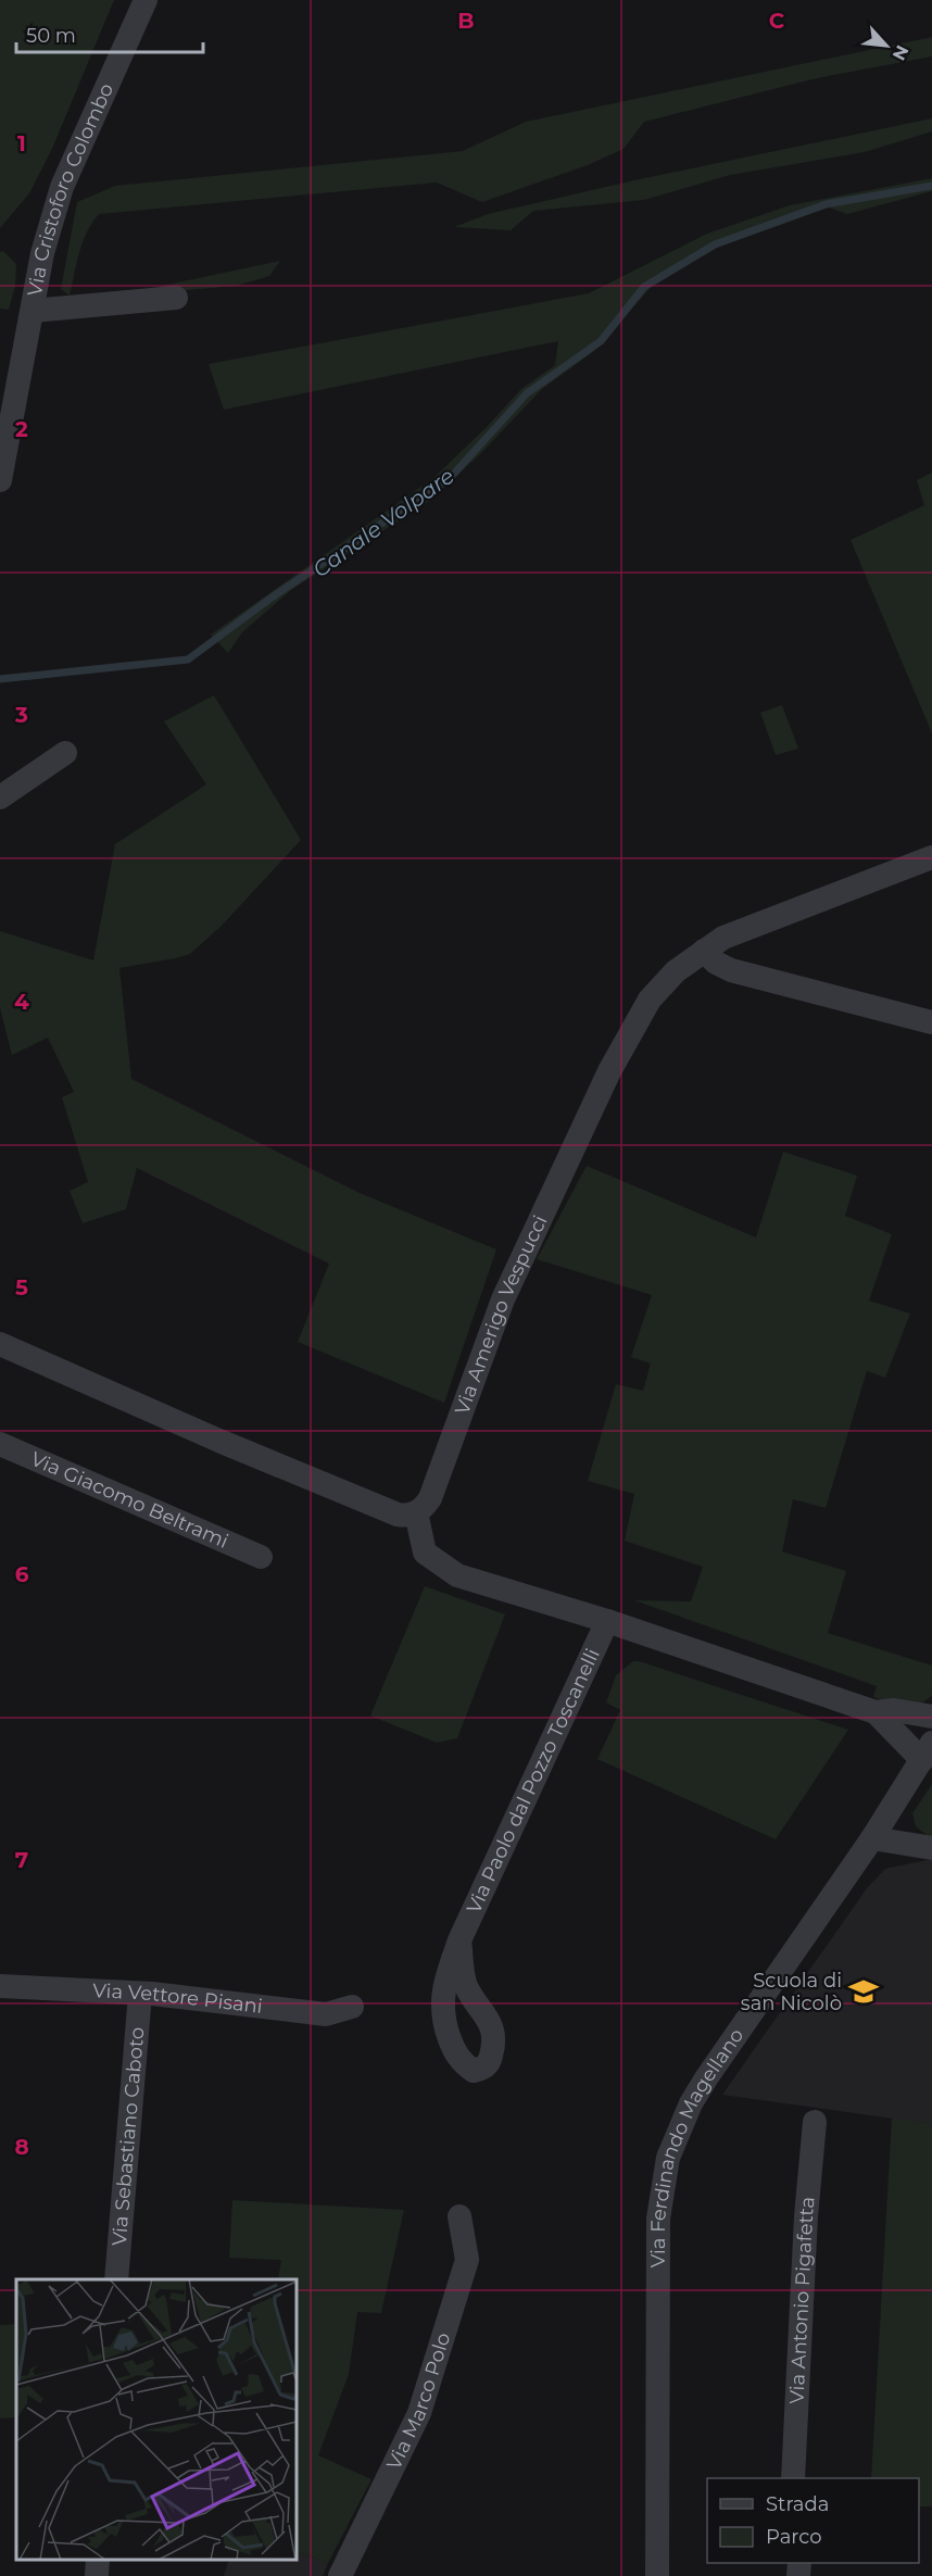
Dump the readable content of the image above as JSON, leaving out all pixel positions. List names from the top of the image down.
{
  "streets": {
    "street": [
      "Via Cristoforo Colombo",
      "Via Amerigo Vespucci",
      "Via Giacomo Beltrami",
      "Via Paolo dal Pozzo Toscanelli",
      "Via Vettore Pisani",
      "Via Sebastiano Caboto",
      "Via Ferdinando Magellano",
      "Via Antonio Pigafetta",
      "Via Marco Polo"
    ]
  },
  "crossings": [
    ["Via Vettore Pisani", "Via Sebastiano Caboto"]
  ],
  "water": ["Canale Volpare"],
  "places": {
    "school or university": ["Scuola di san Nicolò"]
  },
  "legend": ["Strada", "Parco"],
  "scale_bar": "50 m",
  "north": "bottom right",
  "grid": {
    "columns": ["B", "C"],
    "rows": [
      "1",
      "2",
      "3",
      "4",
      "5",
      "6",
      "7",
      "8"
    ]
  }
}
